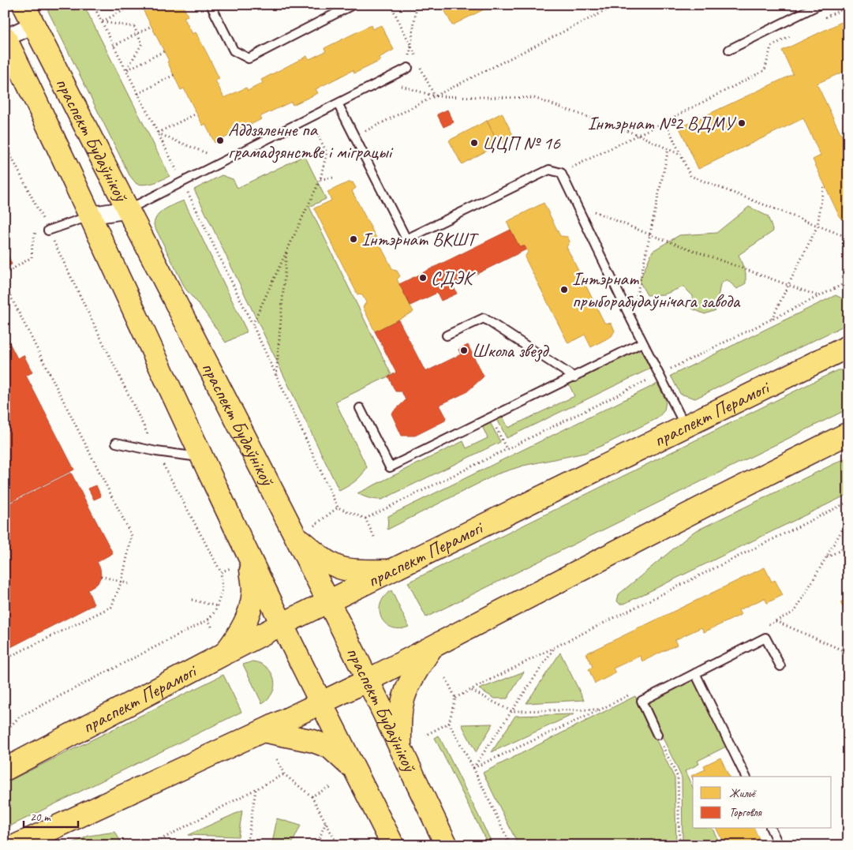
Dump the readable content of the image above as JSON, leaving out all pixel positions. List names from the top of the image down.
{
  "streets": {
    "main road": ["праспект Будаўнікоў", "праспект Перамогі"]
  },
  "crossings": [
    ["праспект Будаўнікоў", "праспект Перамогі"]
  ],
  "places": [
    "Інтэрнат №2 ВДМУ",
    "Аддзяленне па грамадзянстве і міграцыі",
    "ЦЦП № 16",
    "Інтэрнат ВКШТ",
    "СДЭК",
    "Інтэрнат прыборабудаўнічага завода",
    "Школа звезд"
  ],
  "legend": ["Жильё", "Торговля"],
  "scale_bar": "20 m"
}
